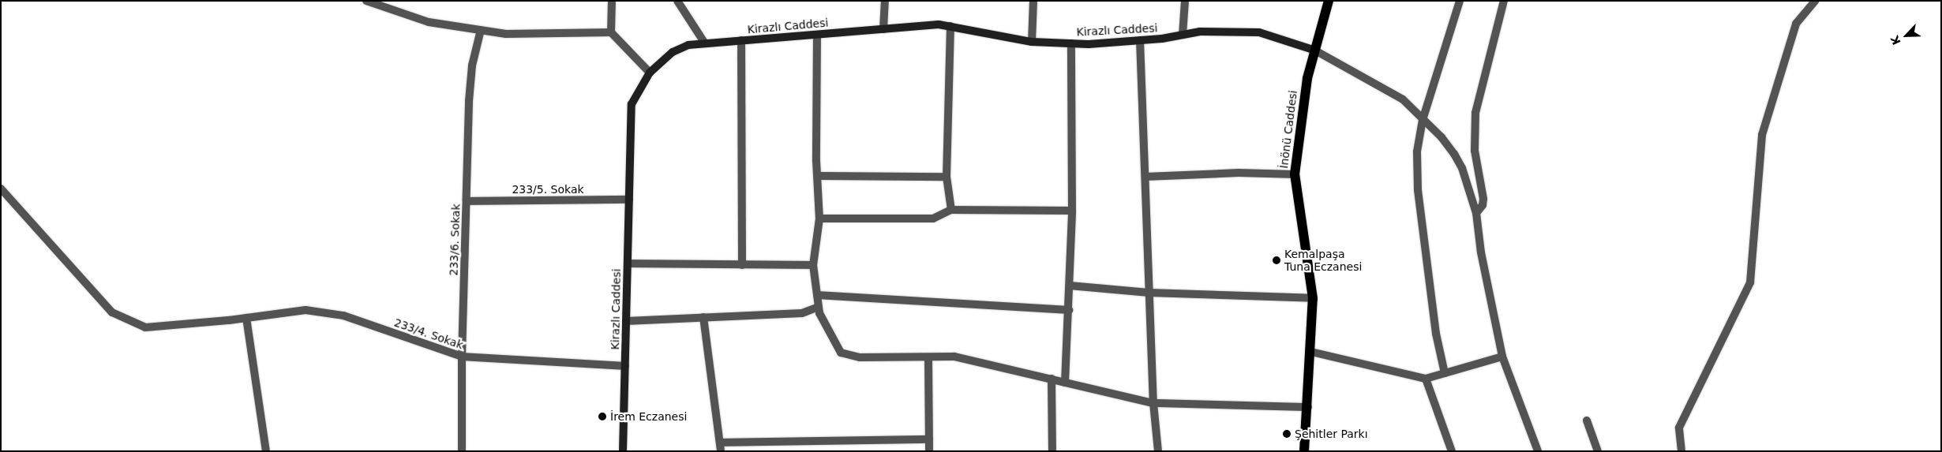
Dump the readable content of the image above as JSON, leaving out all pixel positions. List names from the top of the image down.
{
  "streets": {
    "main road": ["Kirazlı Caddesi", "İnönü Caddesi"],
    "street": ["233/5. Sokak", "233/6. Sokak", "233/4. Sokak"]
  },
  "crossings": [
    ["Kirazlı Caddesi", "İnönü Caddesi"],
    ["Kirazlı Caddesi", "233/5. Sokak"],
    ["Kirazlı Caddesi", "233/4. Sokak"],
    ["233/5. Sokak", "233/6. Sokak"],
    ["233/6. Sokak", "233/4. Sokak"]
  ],
  "places": ["Kemalpaşa Tuna Eczanesi", "İrem Eczanesi", "Şehitler Parkı"],
  "north": "bottom left"
}
